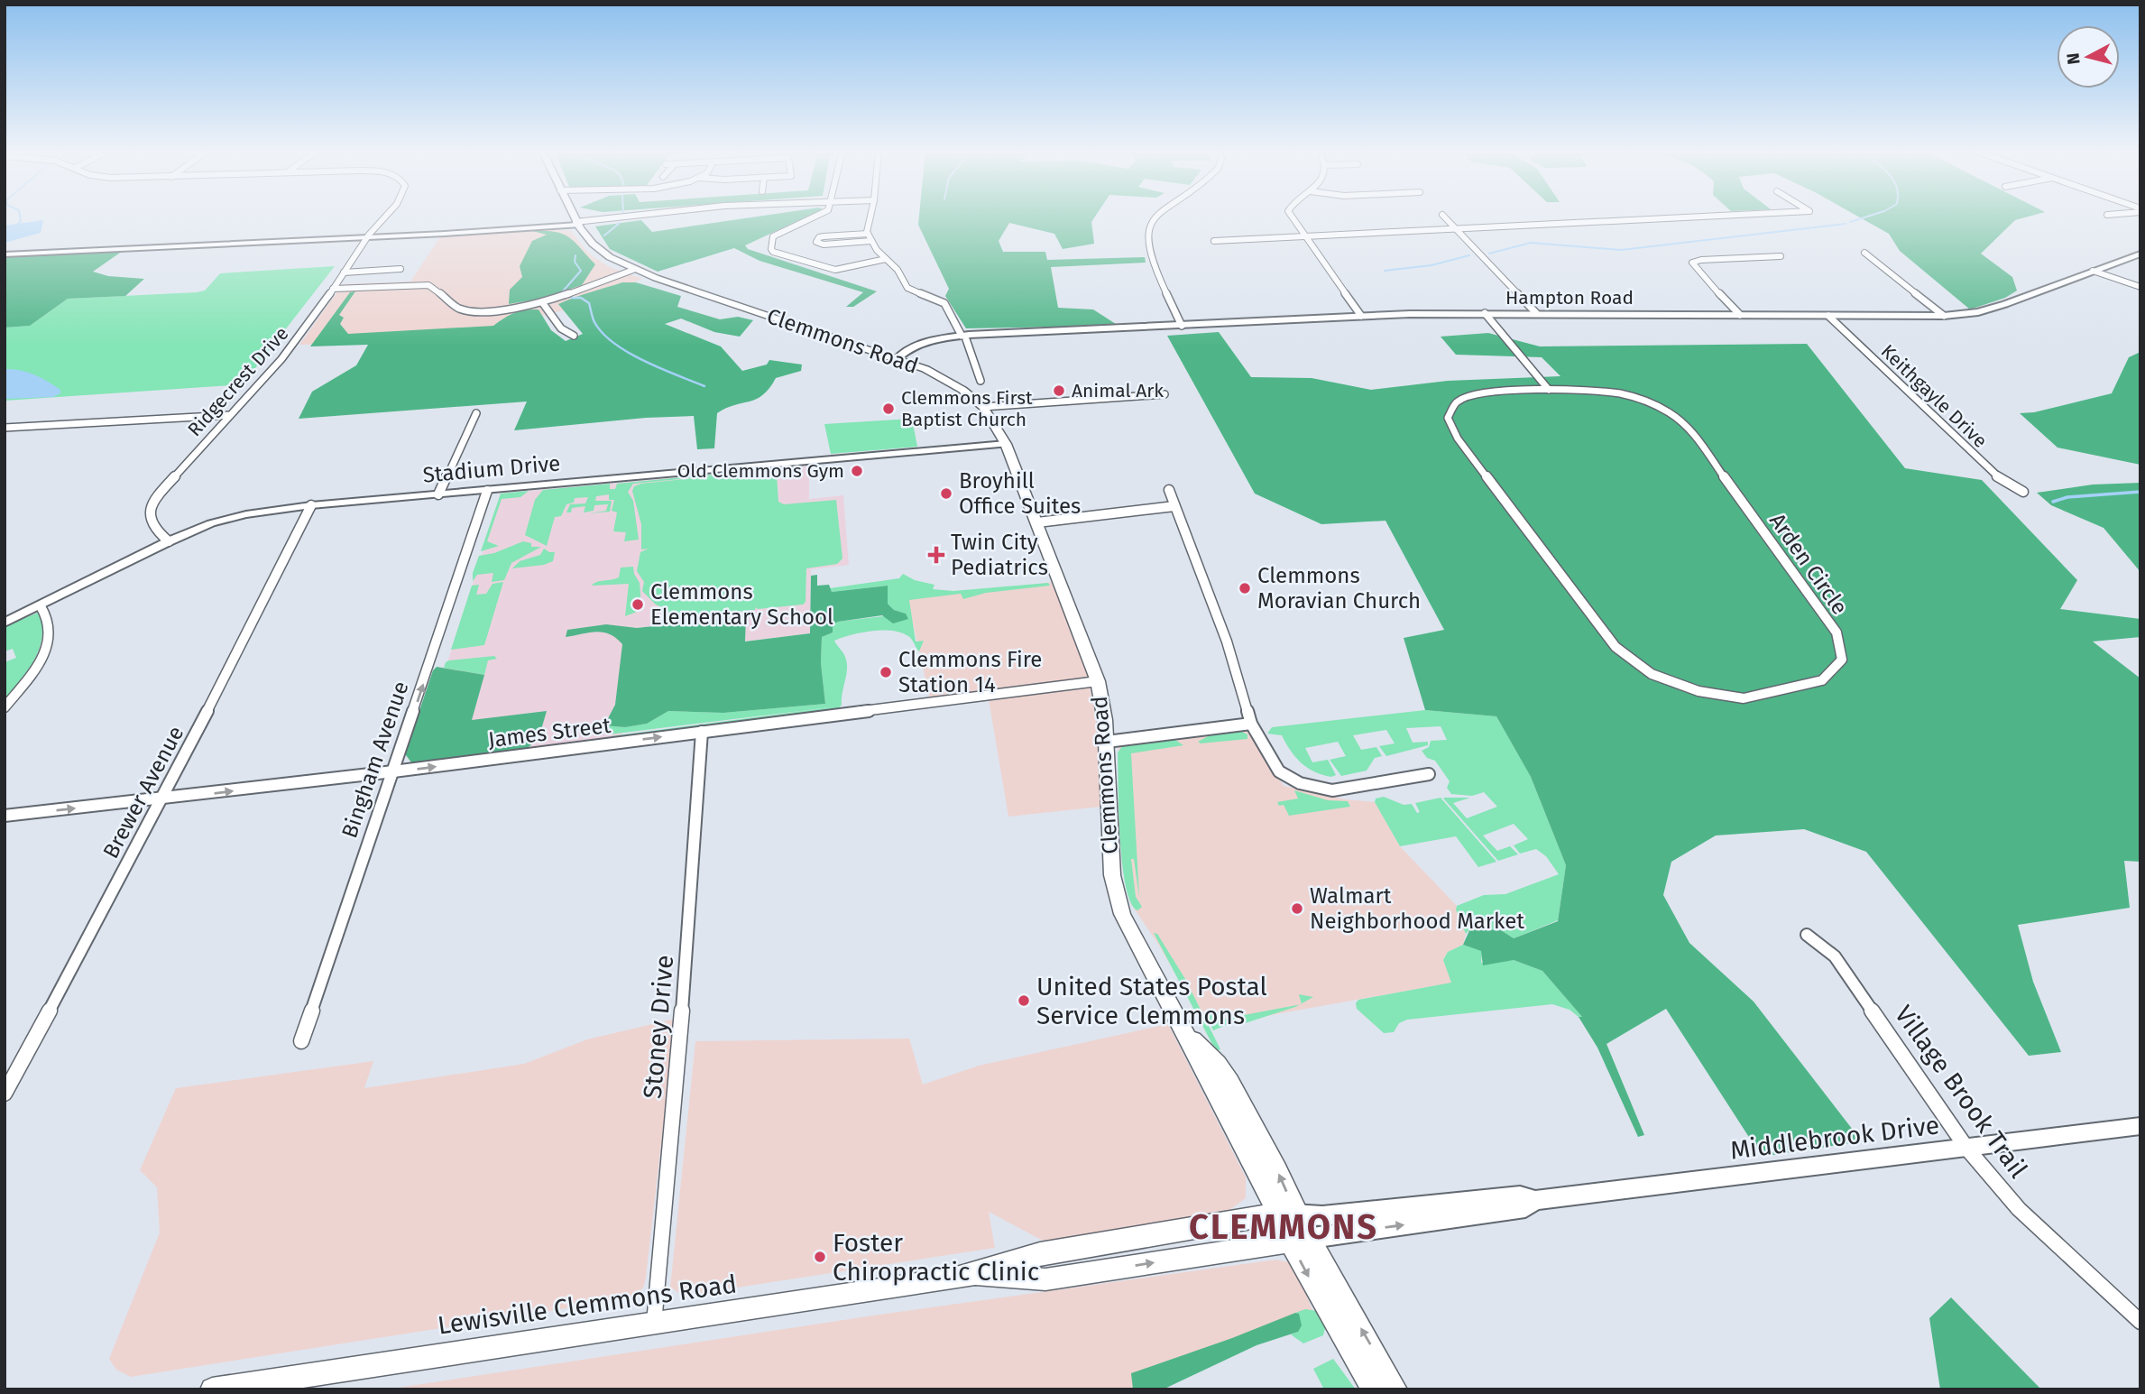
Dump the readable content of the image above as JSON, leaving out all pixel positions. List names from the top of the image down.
{
  "streets": {
    "main road": [
      "Hampton Road",
      "Clemmons Road",
      "Stadium Drive",
      "Middlebrook Drive",
      "Lewisville Clemmons Road"
    ],
    "street": [
      "Ridgecrest Drive",
      "Keithgayle Drive",
      "Arden Circle",
      "James Street",
      "Bingham Avenue",
      "Brewer Avenue",
      "Stoney Drive",
      "Village Brook Trail"
    ]
  },
  "crossings": [
    ["Hampton Road", "Clemmons Road"],
    ["Hampton Road", "Keithgayle Drive"],
    ["Clemmons Road", "Stadium Drive"],
    ["Clemmons Road", "James Street"],
    ["Clemmons Road", "Middlebrook Drive"],
    ["Clemmons Road", "Lewisville Clemmons Road"],
    ["Ridgecrest Drive", "Stadium Drive"],
    ["Stadium Drive", "Bingham Avenue"],
    ["Stadium Drive", "Brewer Avenue"],
    ["James Street", "Bingham Avenue"],
    ["James Street", "Brewer Avenue"],
    ["James Street", "Stoney Drive"],
    ["Stoney Drive", "Lewisville Clemmons Road"],
    ["Village Brook Trail", "Middlebrook Drive"],
    ["Middlebrook Drive", "Lewisville Clemmons Road"]
  ],
  "one_way": ["James Street", "Bingham Avenue"],
  "districts": ["CLEMMONS"],
  "places": {
    "other": [
      "Animal Ark",
      "Clemmons First Baptist Church",
      "Old Clemmons Gym",
      "Broyhill Office Suites",
      "Clemmons Moravian Church",
      "Clemmons Elementary School",
      "Clemmons Fire Station 14",
      "Walmart Neighborhood Market",
      "United States Postal Service Clemmons",
      "Foster Chiropractic Clinic"
    ],
    "health": ["Twin City Pediatrics"]
  },
  "north": "left"
}
